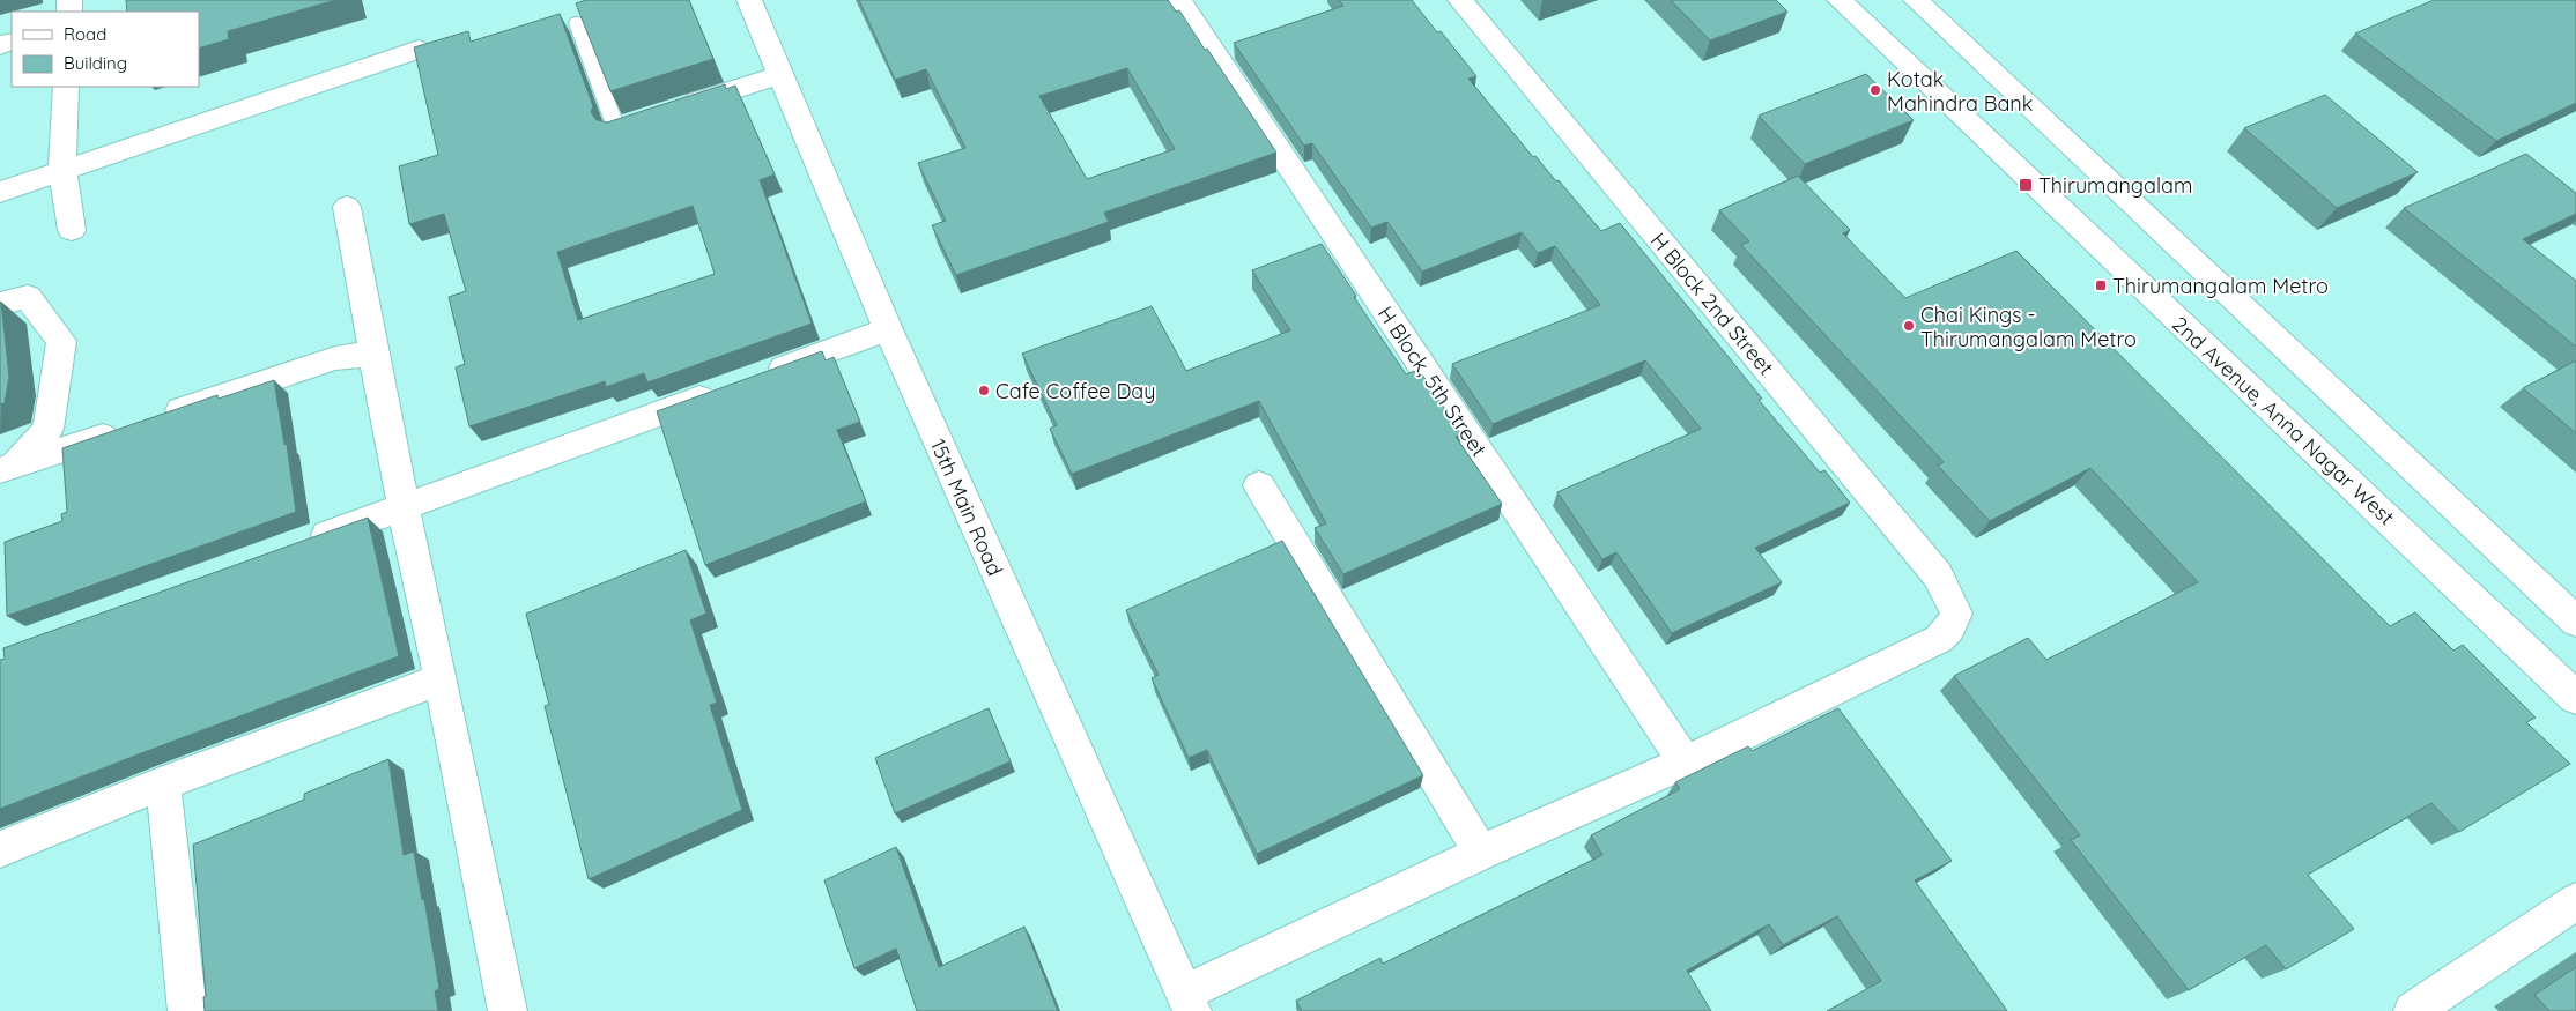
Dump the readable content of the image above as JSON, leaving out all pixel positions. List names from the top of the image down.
{
  "streets": {
    "street": [
      "H Block 2nd Street",
      "H Block, 5th Street",
      "2nd Avenue, Anna Nagar West",
      "15th Main Road"
    ]
  },
  "crossings": [
    ["H Block 2nd Street", "H Block, 5th Street"]
  ],
  "places": {
    "other": ["Kotak Mahindra Bank", "Chai Kings - Thirumangalam Metro", "Cafe Coffee Day"],
    "transit": ["Thirumangalam", "Thirumangalam Metro"]
  },
  "legend": ["Road", "Building"]
}
